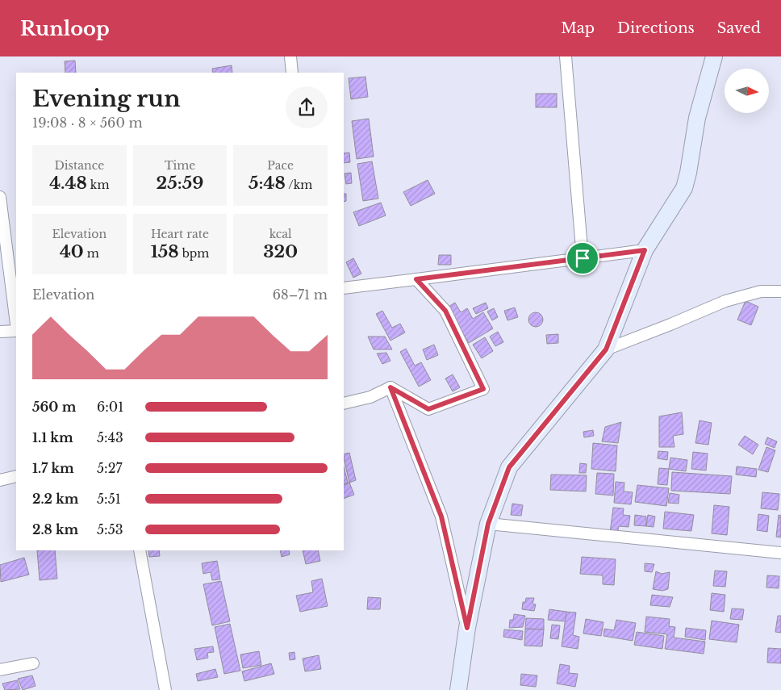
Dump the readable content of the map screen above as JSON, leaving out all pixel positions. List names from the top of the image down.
{
  "north": "right",
  "page": {
    "header": "Runloop",
    "nav": ["Map", "Directions", "Saved"],
    "heading": ["Evening run", "19:08 · 8 × 560 m"],
    "stats": [
      ["Distance", "4.48 km"],
      ["Time", "25:59"],
      ["Pace", "5:48 /km"],
      ["Elevation", "40 m"],
      ["Heart rate", "158 bpm"],
      ["kcal", "320"]
    ],
    "chart": ["Elevation", "68–71 m"],
    "list": [
      {
        "name": "560 m",
        "note": "6:01"
      },
      {
        "name": "1.1 km",
        "note": "5:43"
      },
      {
        "name": "1.7 km",
        "note": "5:27"
      },
      {
        "name": "2.2 km",
        "note": "5:51"
      },
      {
        "name": "2.8 km",
        "note": "5:53"
      }
    ]
  }
}
